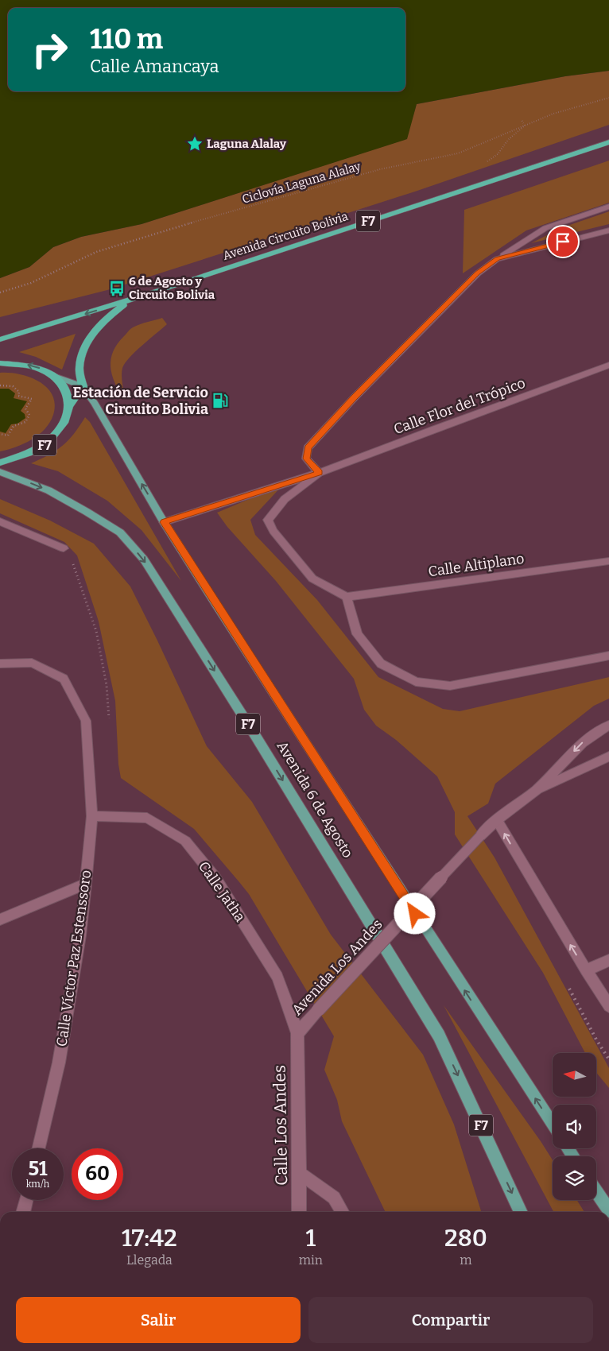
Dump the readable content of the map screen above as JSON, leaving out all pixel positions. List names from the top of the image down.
{
  "streets": {
    "highway": ["F7", "Avenida Circuito Bolivia"],
    "main road": ["Avenida 6 de Agosto"],
    "street": [
      "Calle Flor del Trópico",
      "Calle Altiplano",
      "Calle Jatha",
      "Calle Víctor Paz Estenssoro",
      "Avenida Los Andes",
      "Calle Los Andes"
    ],
    "path": ["Ciclovía Laguna Alalay"]
  },
  "crossings": [
    ["F7", "Avenida Circuito Bolivia"],
    ["F7", "Avenida 6 de Agosto"],
    ["Avenida Circuito Bolivia", "Avenida 6 de Agosto"],
    ["Calle Jatha", "Calle Víctor Paz Estenssoro"],
    ["Calle Jatha", "Avenida Los Andes"],
    ["Calle Jatha", "Calle Los Andes"],
    ["Avenida Los Andes", "Calle Los Andes"]
  ],
  "places": {
    "place": ["Laguna Alalay"],
    "bus stop": ["6 de Agosto y Circuito Bolivia"],
    "fuel station": ["Estación de Servicio Circuito Bolivia"]
  },
  "north": "left",
  "page": {
    "turn": ["110 m", "Calle Amancaya"],
    "speed": "51 km/h",
    "limit": "60",
    "eta": [
      "17:42",
      "Llegada",
      "1",
      "min",
      "280",
      "m"
    ],
    "buttons": ["Salir", "Compartir"]
  }
}
